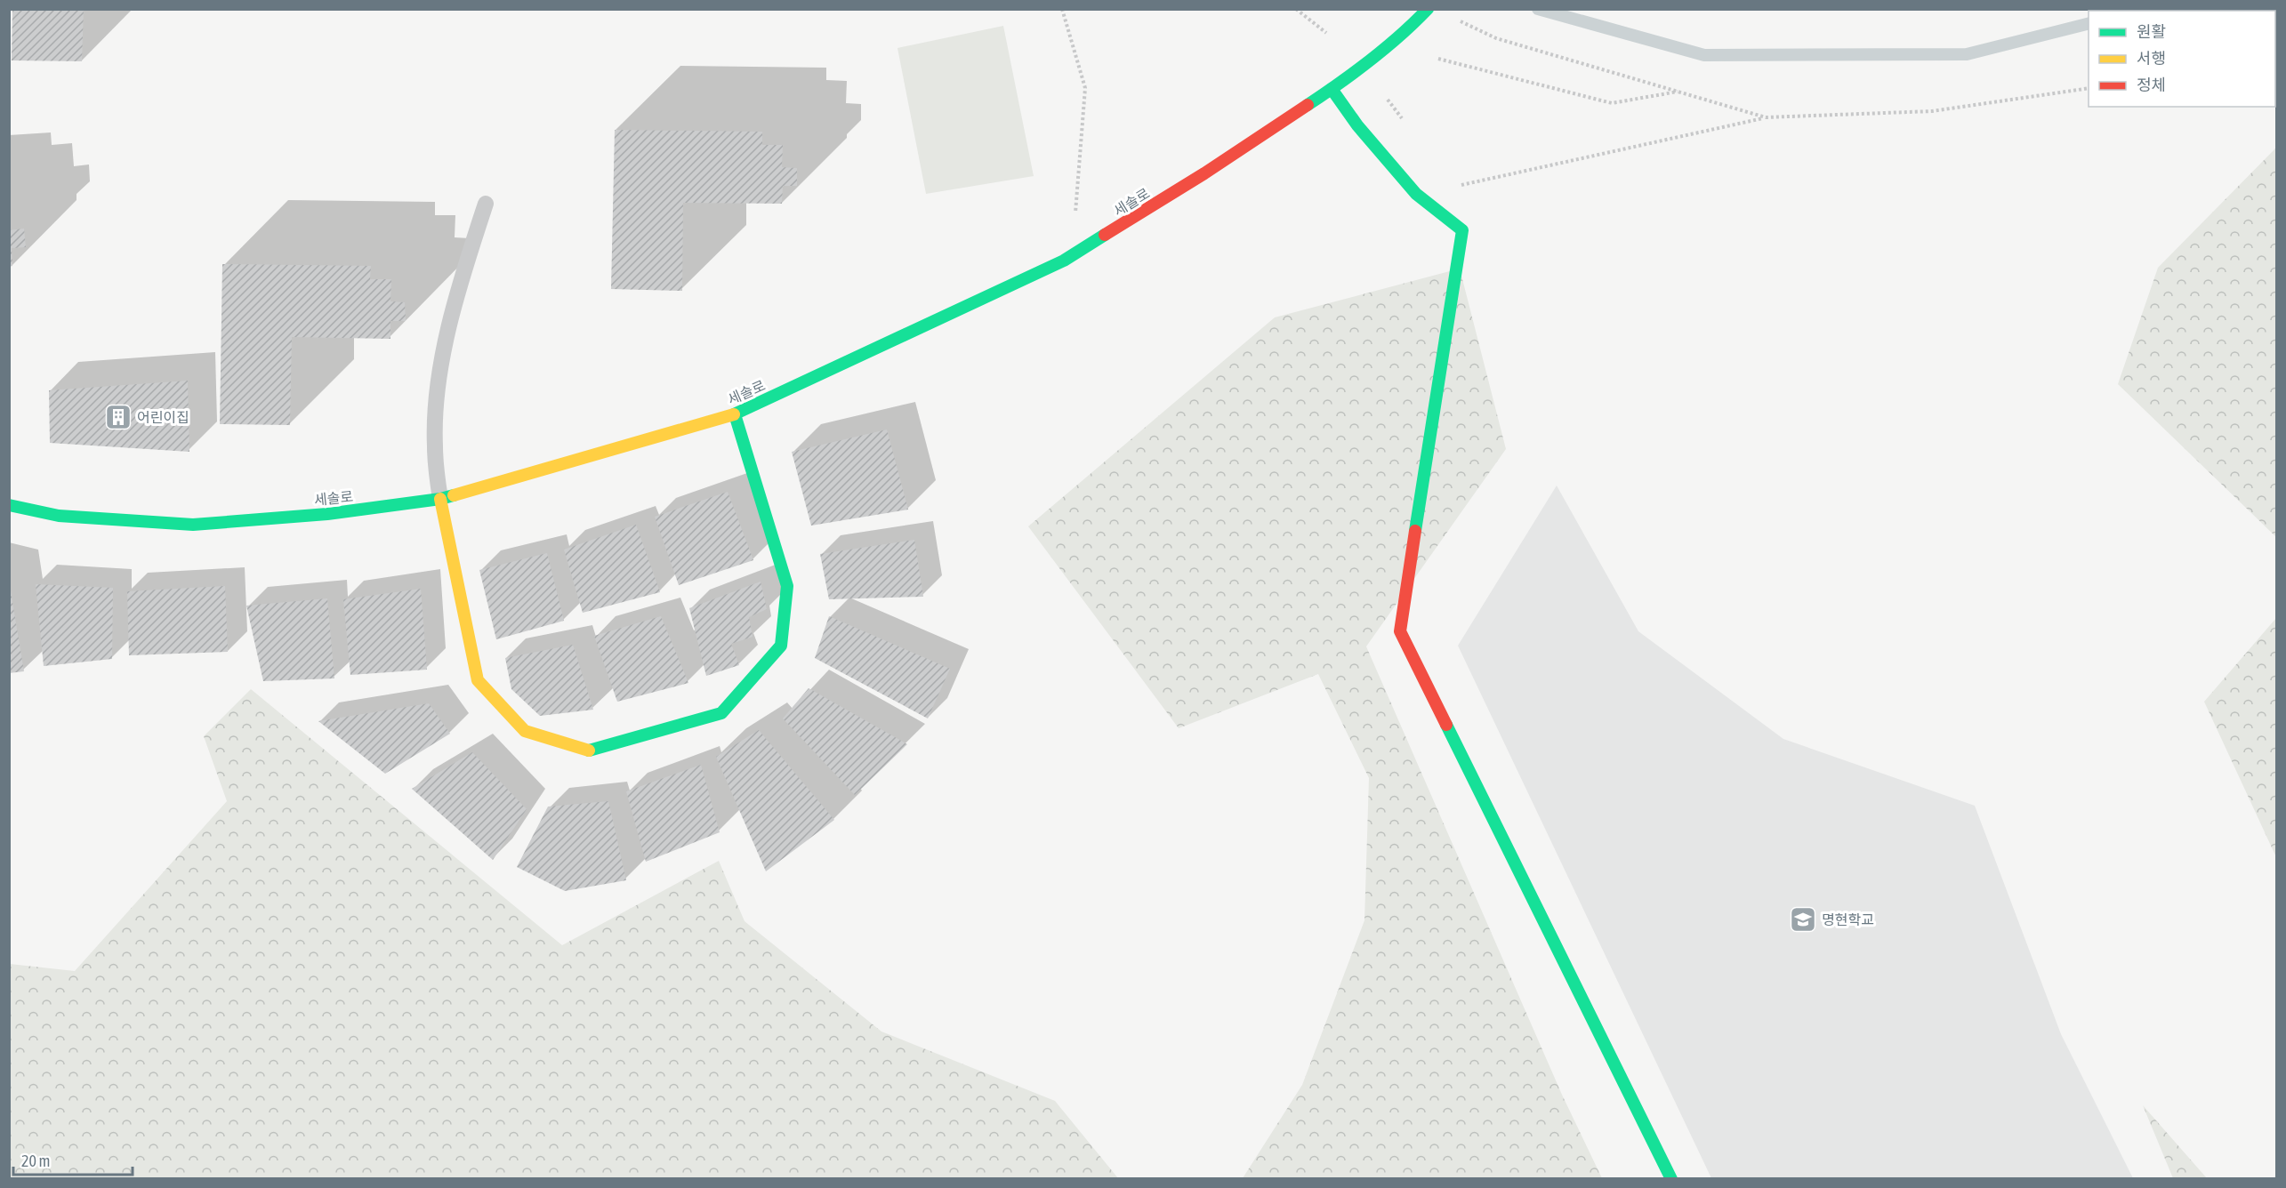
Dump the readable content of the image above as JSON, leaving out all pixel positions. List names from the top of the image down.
{
  "streets": {
    "street": ["세솔로"]
  },
  "places": {
    "building": ["어린이집"],
    "school or university": ["명현학교"]
  },
  "legend": ["원활", "서행", "정체"],
  "scale_bar": "20 m"
}
